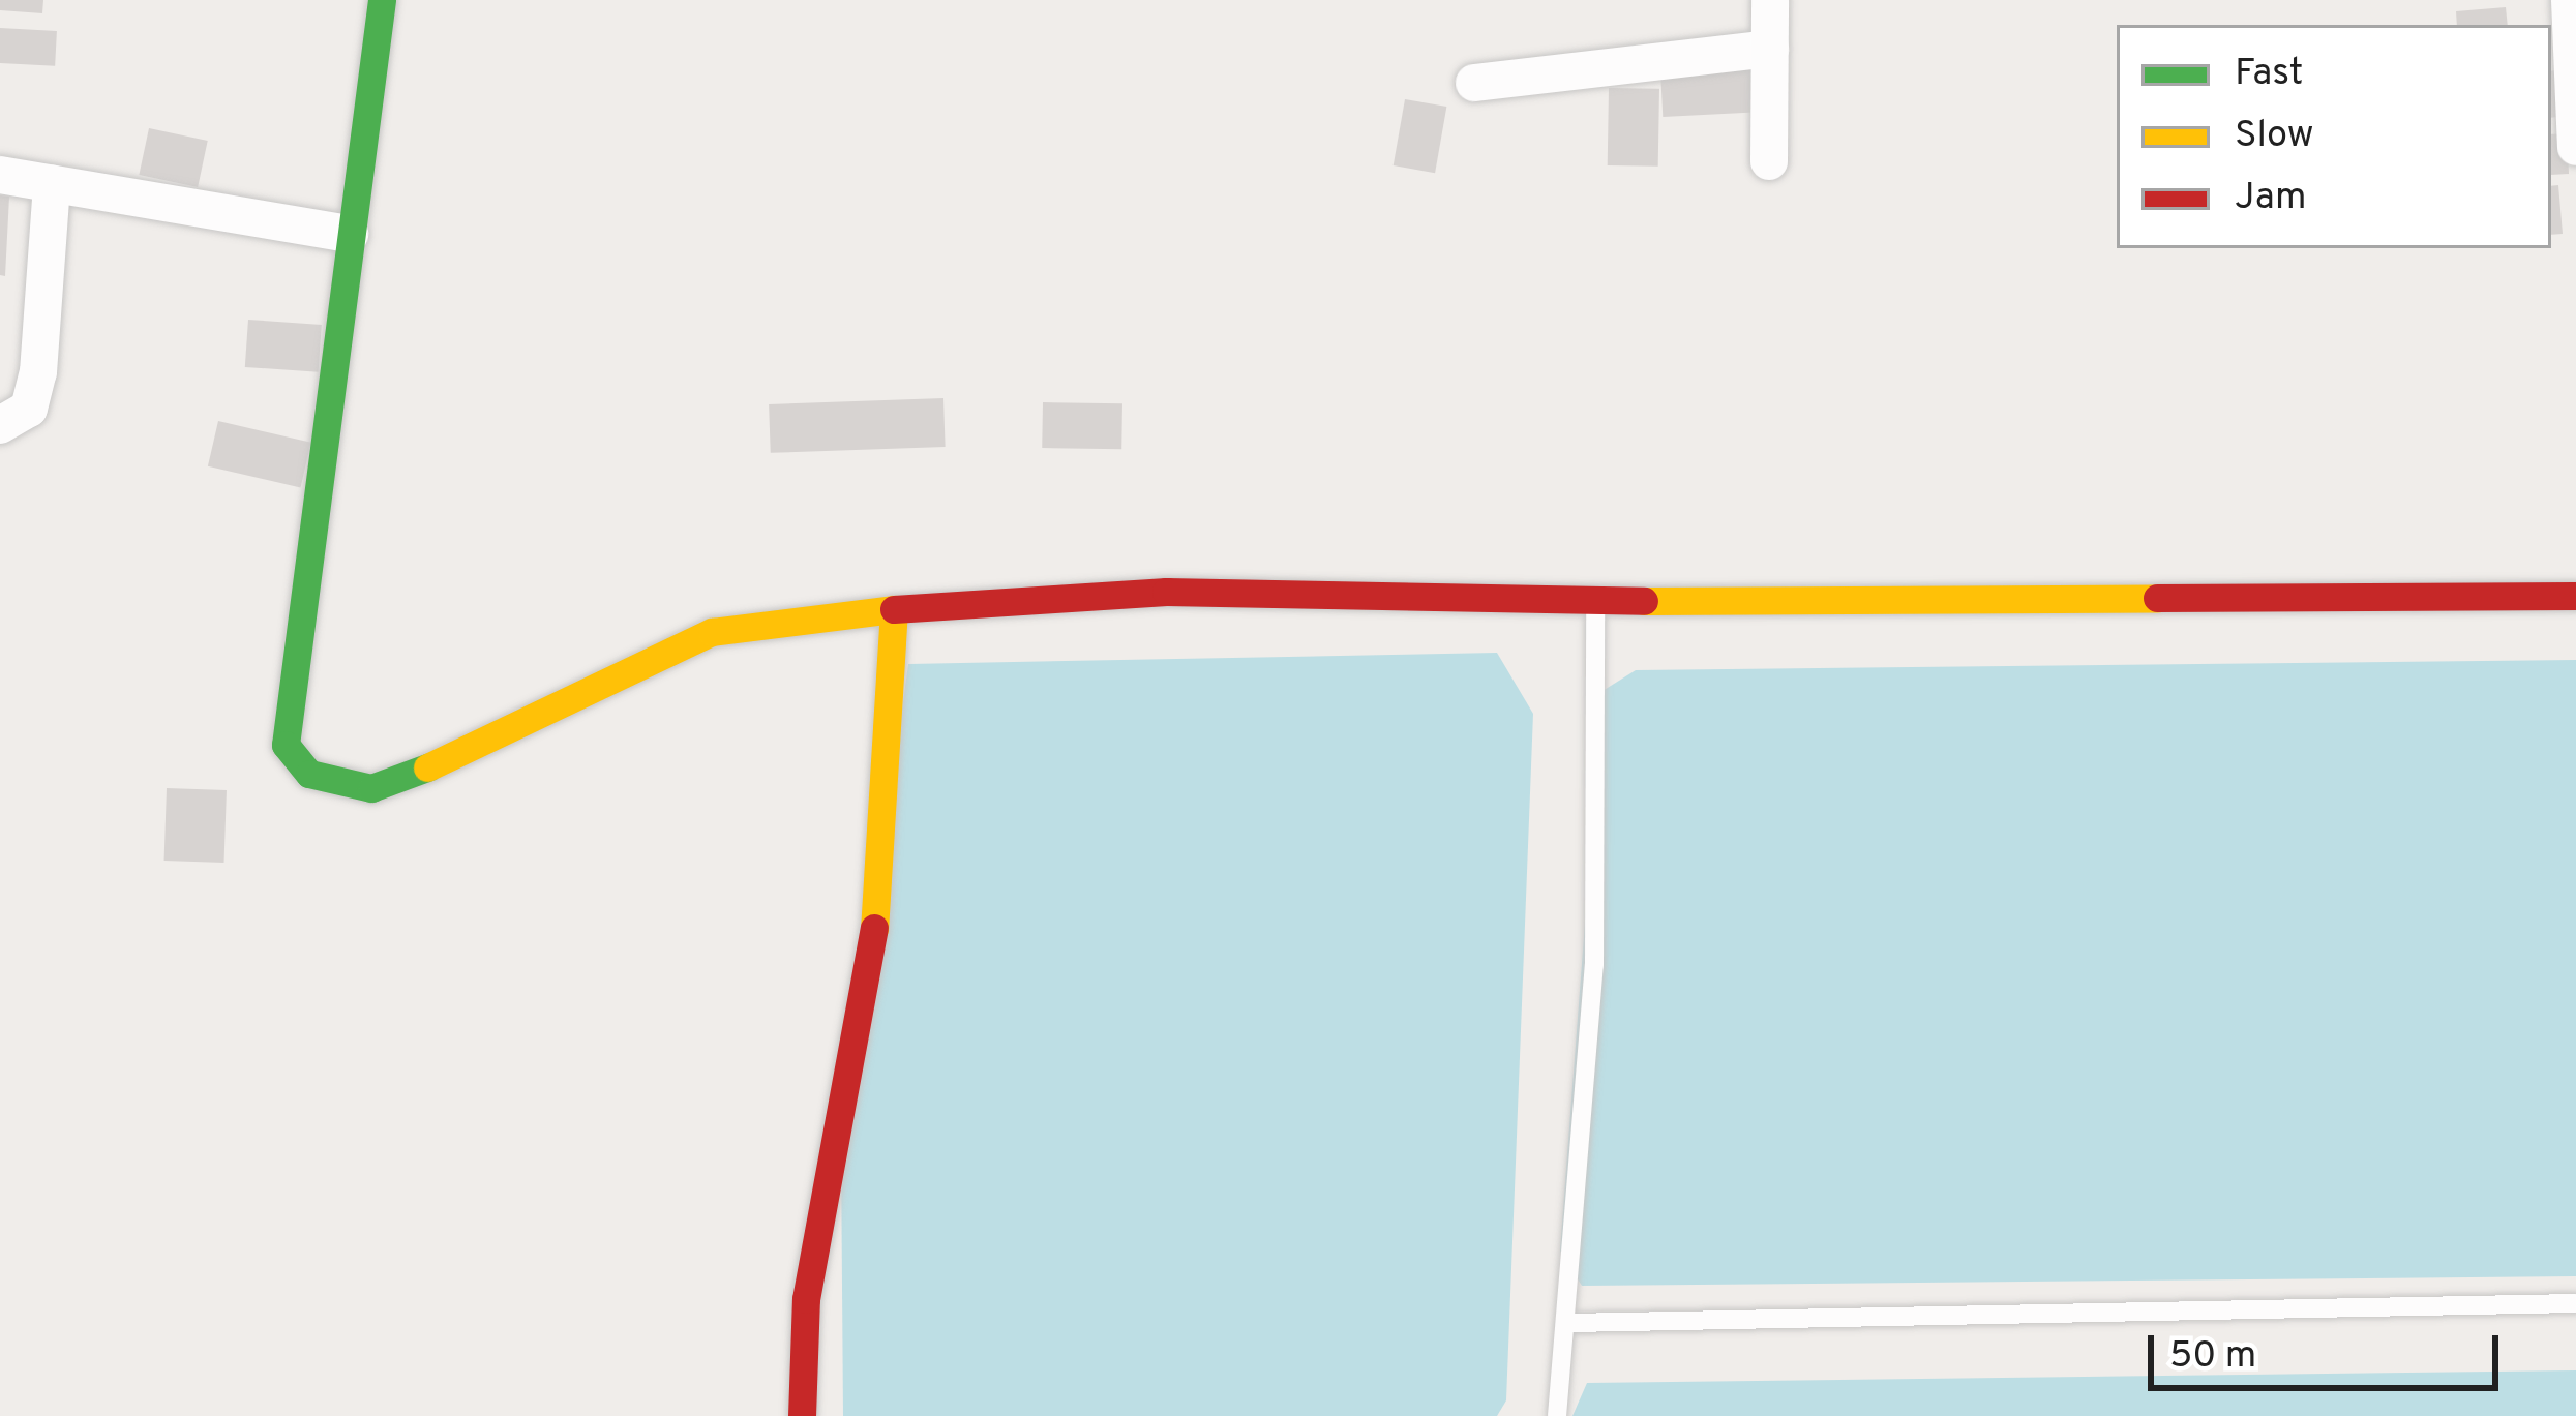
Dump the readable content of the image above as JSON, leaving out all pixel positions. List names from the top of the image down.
{
  "legend": ["Fast", "Slow", "Jam"],
  "scale_bar": "50 m"
}
